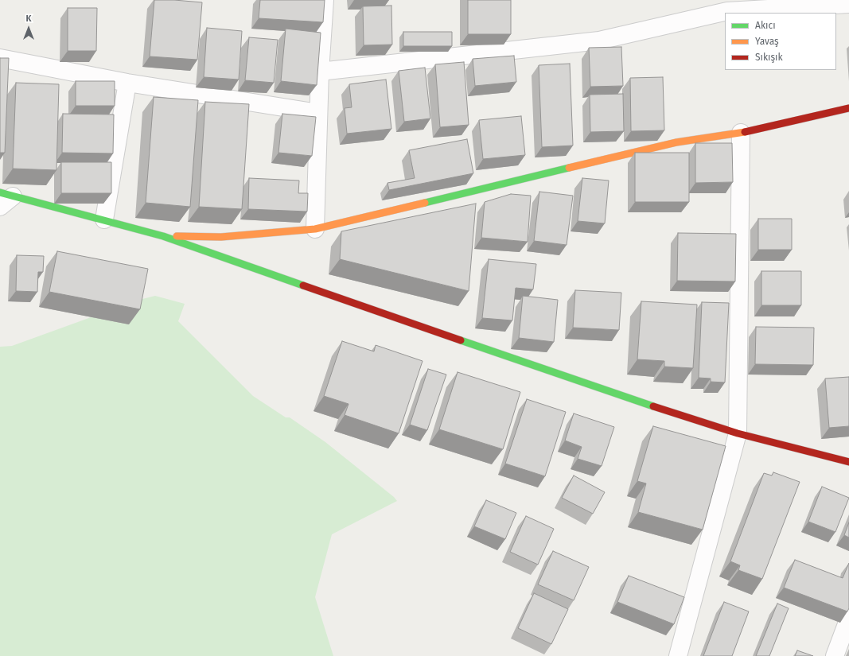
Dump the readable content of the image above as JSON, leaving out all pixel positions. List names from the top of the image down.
{
  "legend": ["Akıcı", "Yavaş", "Sıkışık"],
  "north": "top"
}
